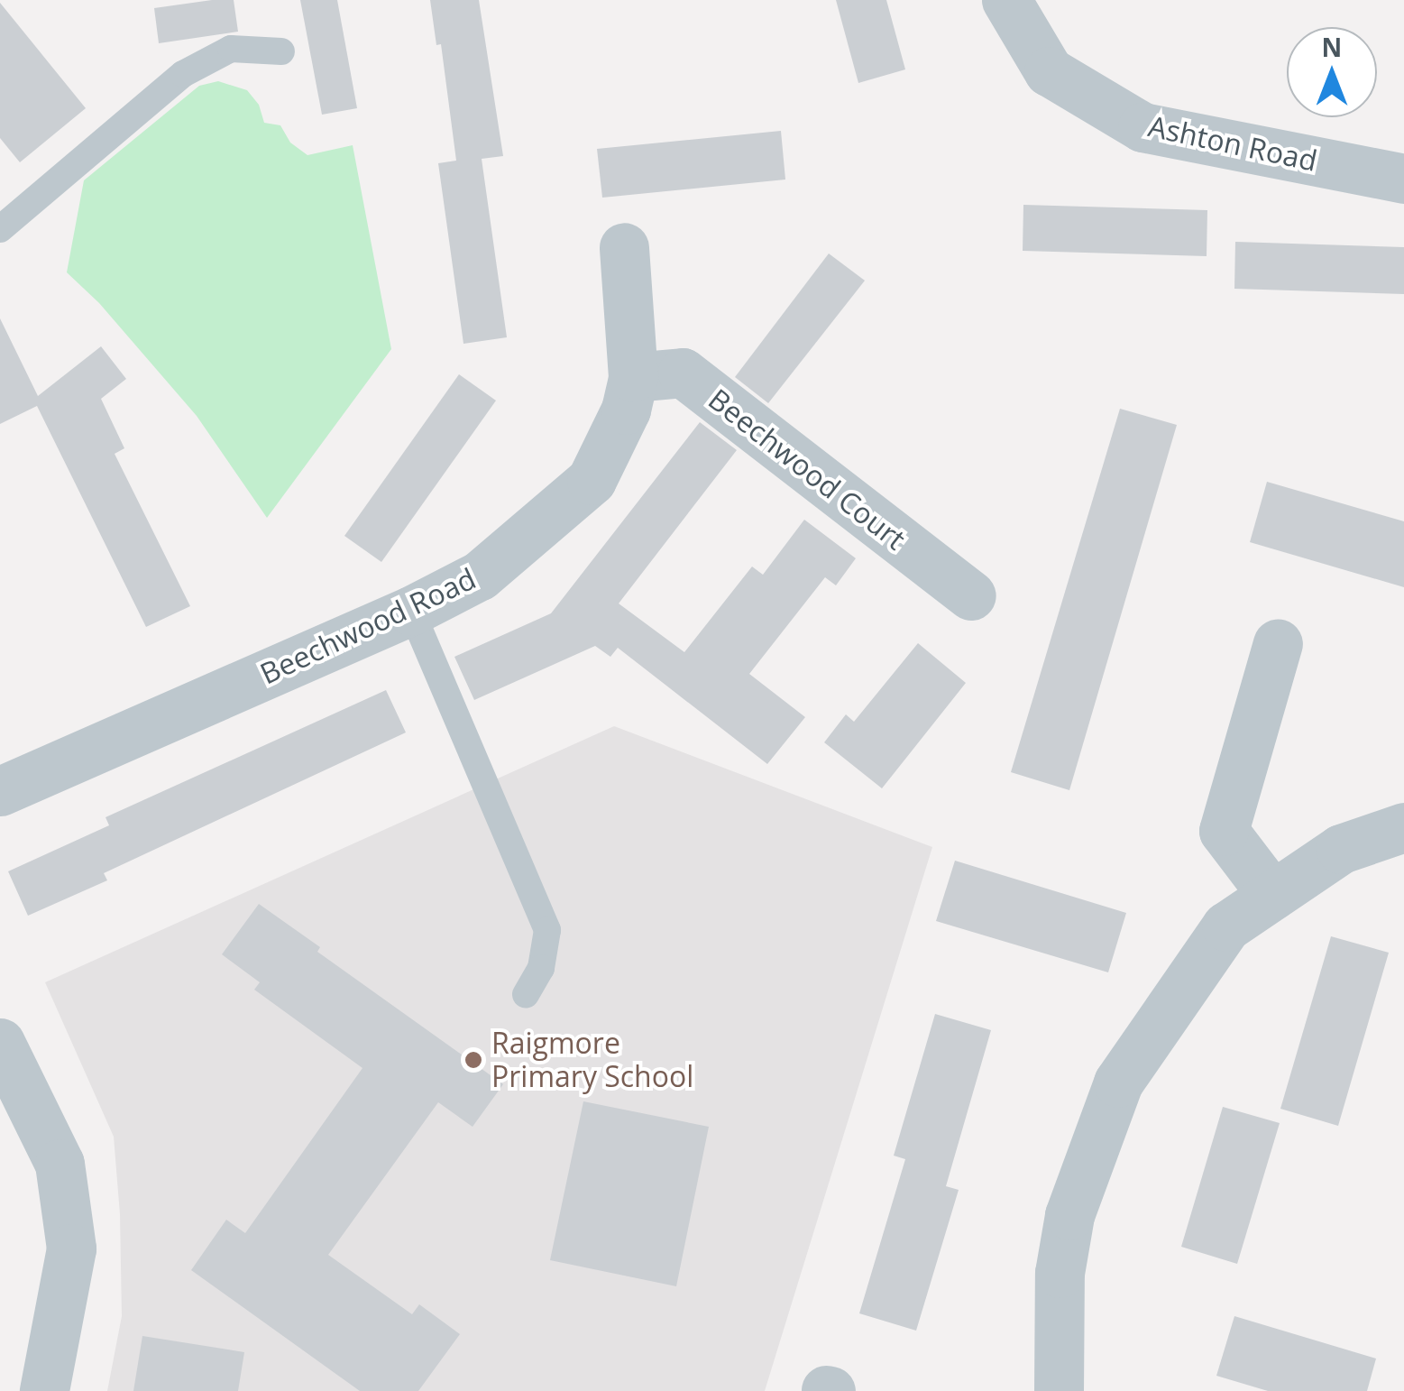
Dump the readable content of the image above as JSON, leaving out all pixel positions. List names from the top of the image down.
{
  "streets": {
    "street": ["Ashton Road", "Beechwood Court", "Beechwood Road"]
  },
  "crossings": [
    ["Beechwood Court", "Beechwood Road"]
  ],
  "places": ["Raigmore Primary School"],
  "north": "top"
}
